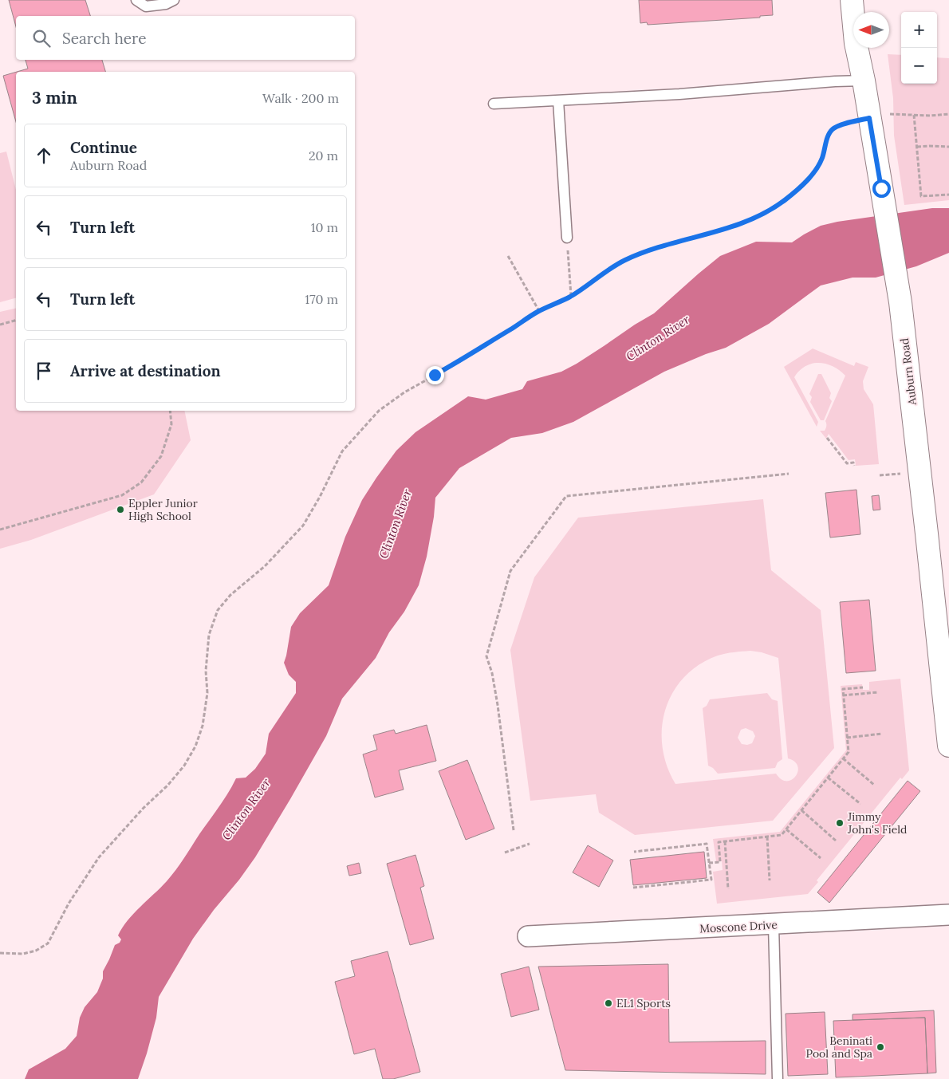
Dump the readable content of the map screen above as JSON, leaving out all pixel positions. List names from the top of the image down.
{
  "streets": {
    "street": ["Auburn Road", "Moscone Drive"]
  },
  "water": ["Clinton River"],
  "places": [
    "Eppler Junior High School",
    "Jimmy John's Field",
    "EL1 Sports",
    "Beninati Pool and Spa"
  ],
  "north": "left",
  "page": {
    "map_buttons": ["+", "−"],
    "search": "Search here",
    "heading": ["3 min", "Walk · 200 m"],
    "list": [
      ["Continue", "Auburn Road", "20 m"],
      ["Turn left", "10 m"],
      ["Turn left", "170 m"],
      "Arrive at destination"
    ]
  }
}
